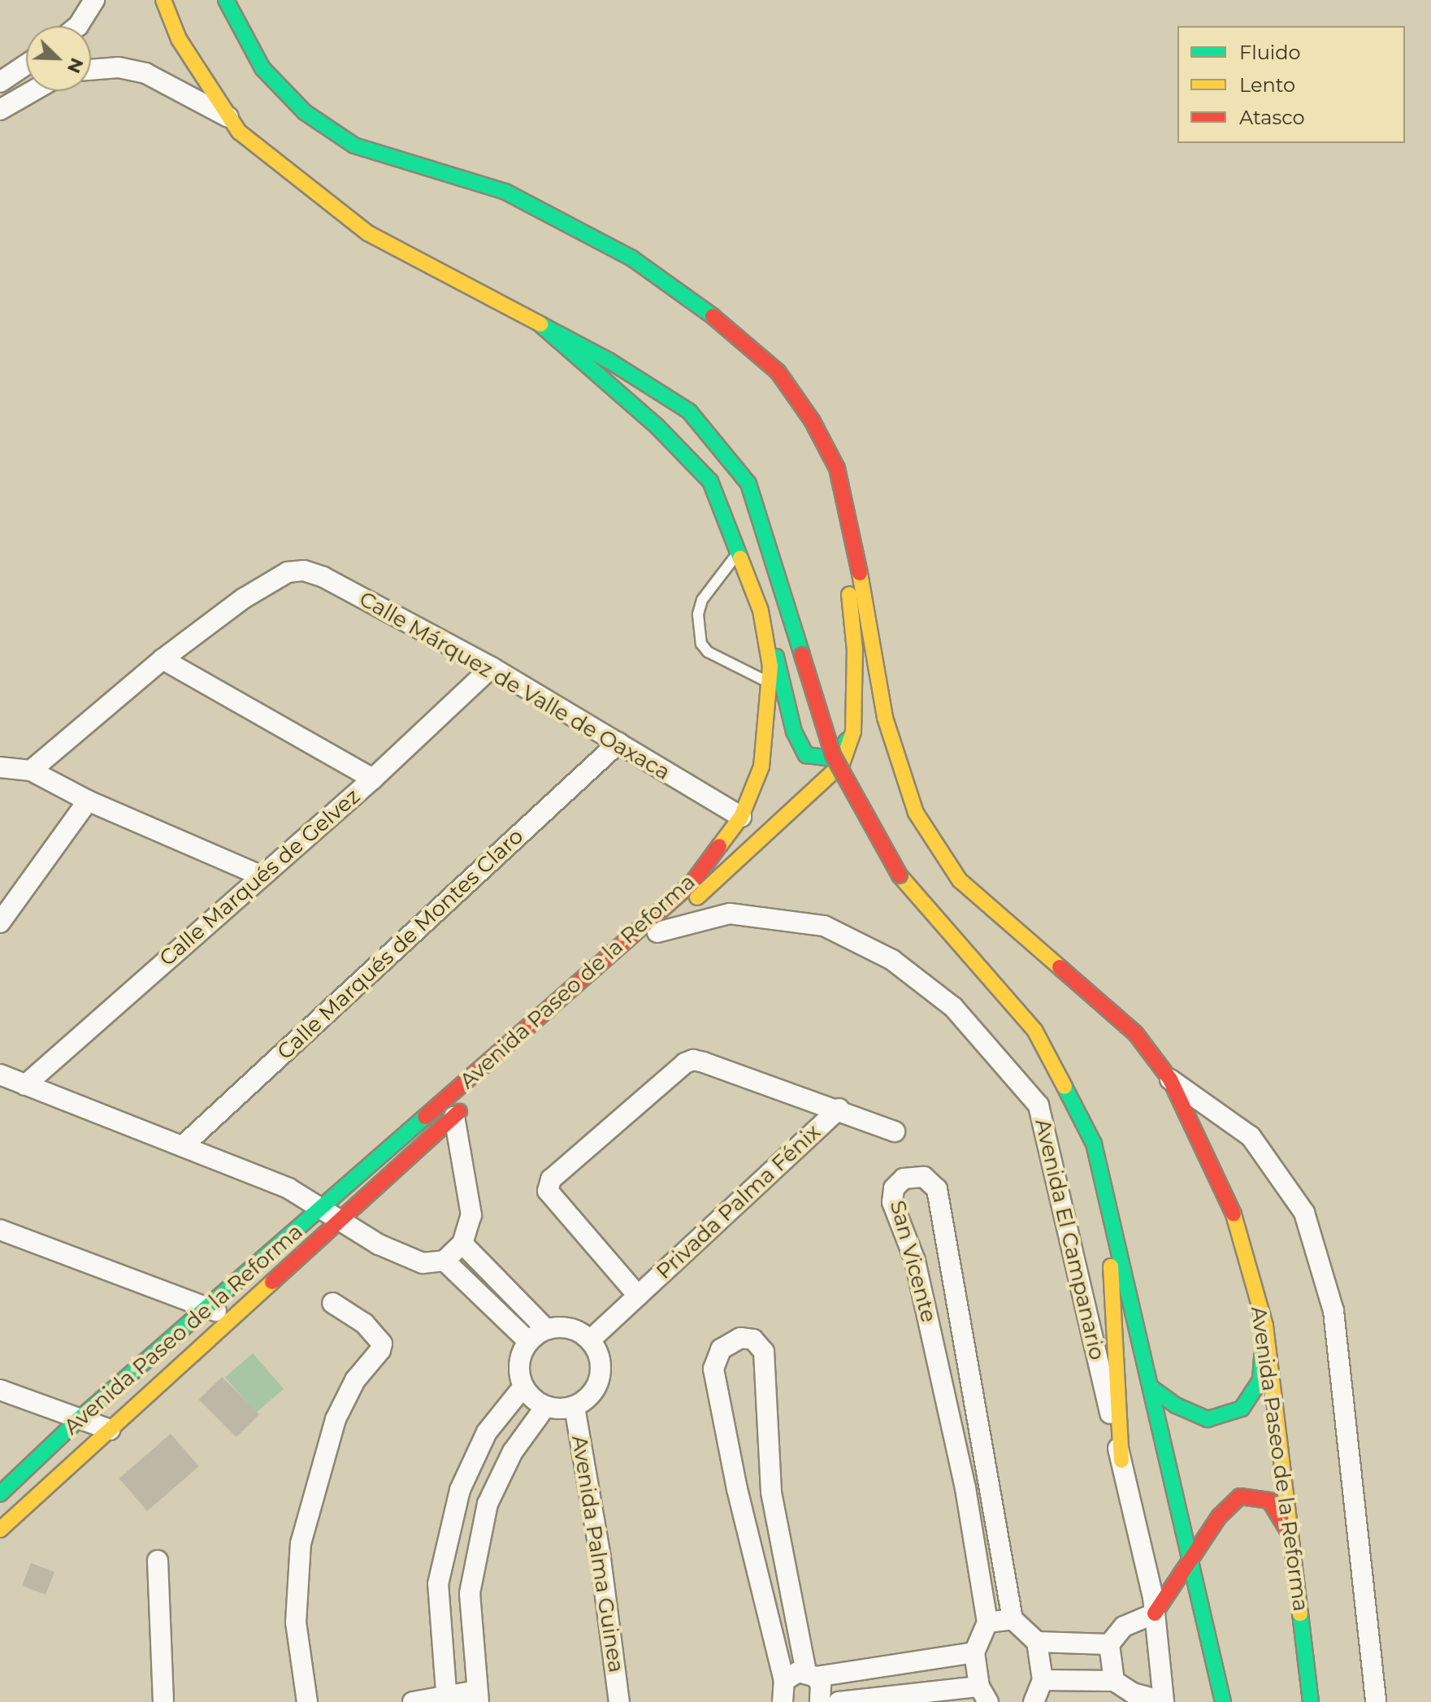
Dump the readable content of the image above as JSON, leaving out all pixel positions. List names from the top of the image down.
{
  "streets": {
    "street": [
      "Calle Márquez de Valle de Oaxaca",
      "Calle Marqués de Gelvez",
      "Calle Marqués de Montes Claro",
      "Avenida Paseo de la Reforma",
      "Privada Palma Fénix",
      "Avenida El Campanario",
      "San Vicente",
      "Avenida Palma Guinea"
    ]
  },
  "crossings": [
    ["Calle Márquez de Valle de Oaxaca", "Calle Marqués de Gelvez"],
    ["Calle Márquez de Valle de Oaxaca", "Calle Marqués de Montes Claro"],
    ["Calle Márquez de Valle de Oaxaca", "Avenida Paseo de la Reforma"],
    ["Avenida Paseo de la Reforma", "Avenida El Campanario"],
    ["Privada Palma Fénix", "Avenida Palma Guinea"]
  ],
  "legend": ["Fluido", "Lento", "Atasco"],
  "north": "bottom right"
}
